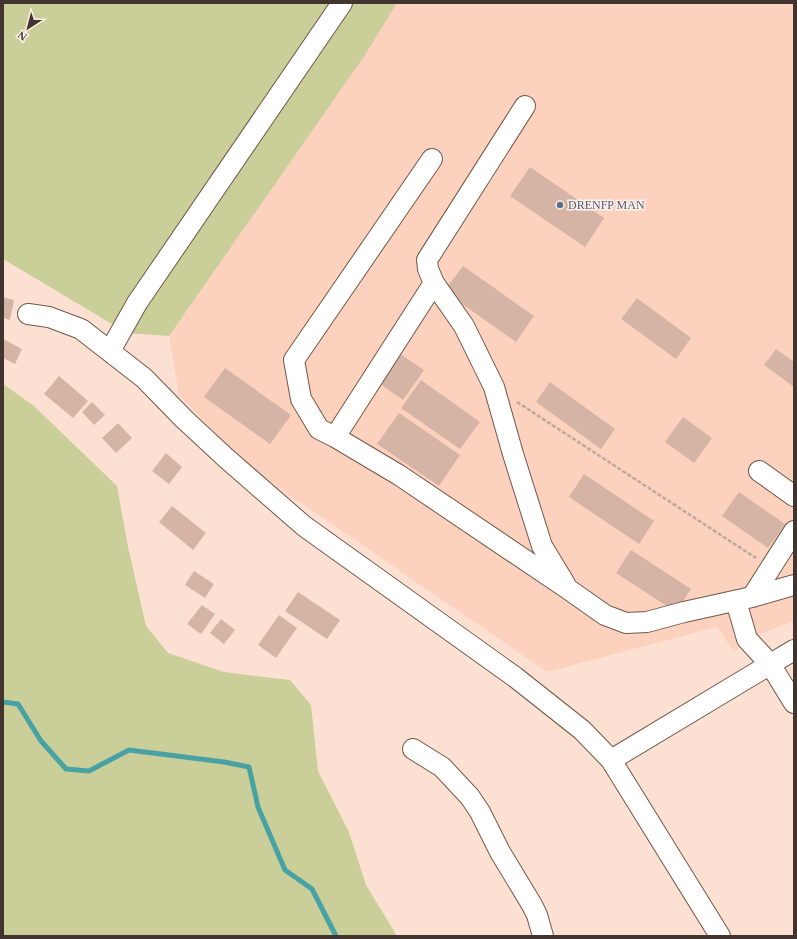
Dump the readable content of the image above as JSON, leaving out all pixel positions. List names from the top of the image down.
{
  "places": ["DRENFP MAN"],
  "north": "bottom left"
}
